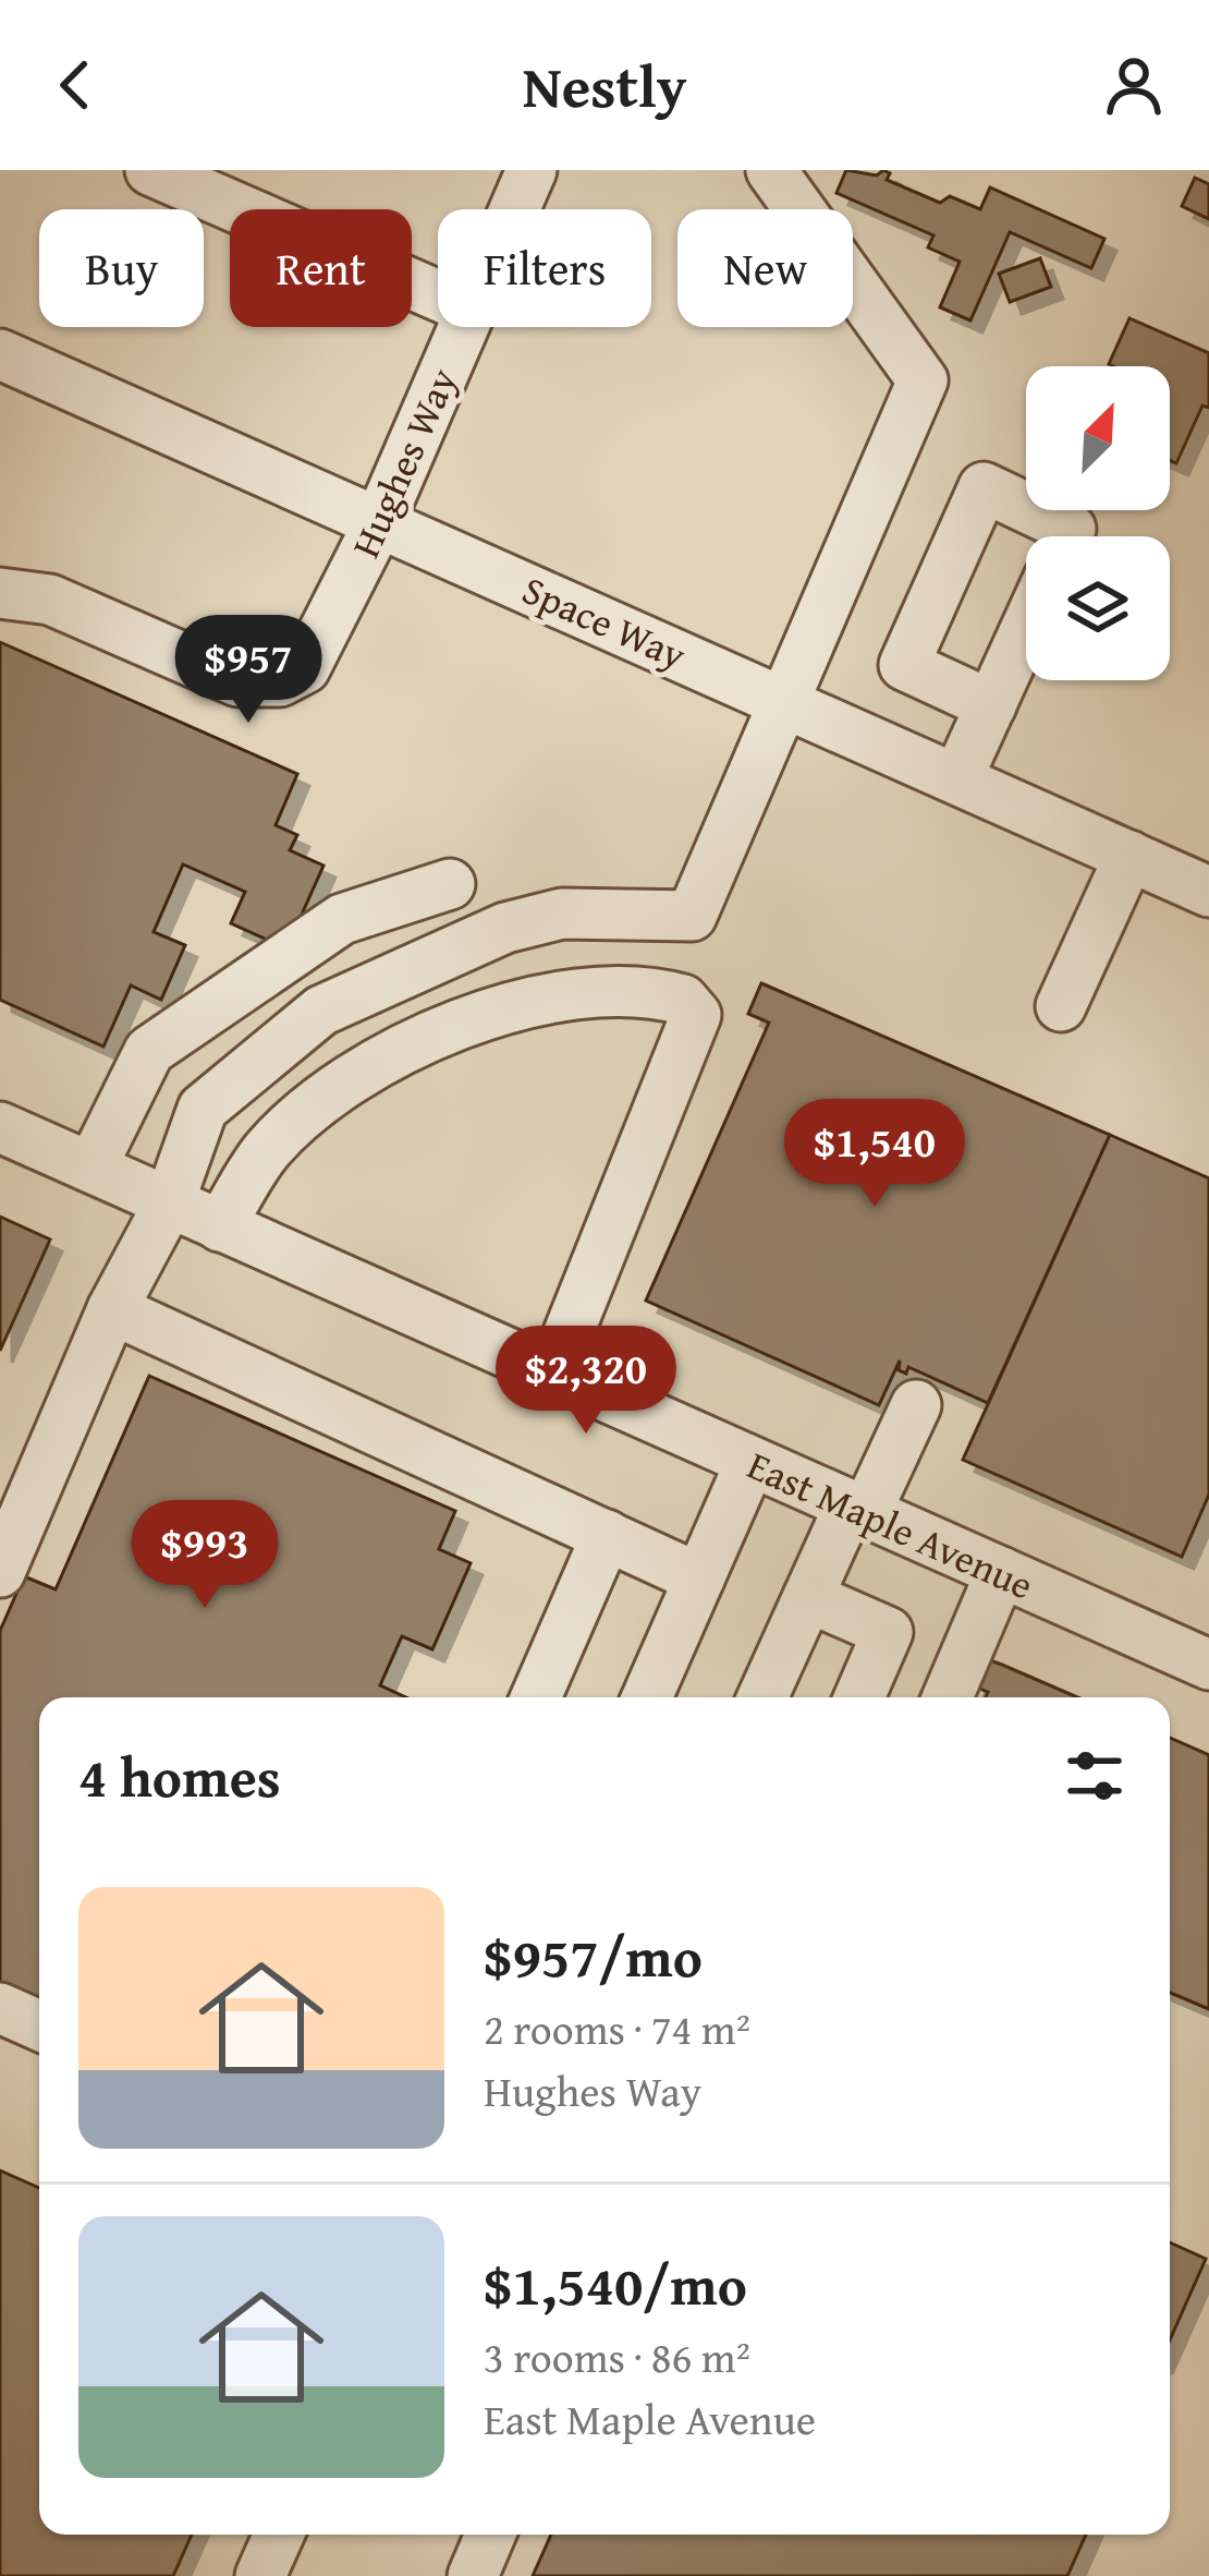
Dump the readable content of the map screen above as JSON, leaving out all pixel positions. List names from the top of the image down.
{
  "streets": {
    "street": ["Hughes Way", "Space Way", "East Maple Avenue"]
  },
  "crossings": [
    ["Hughes Way", "Space Way"]
  ],
  "north": "top right",
  "page": {
    "header": "Nestly",
    "chip": [
      "Buy",
      "Rent",
      "Filters",
      "New"
    ],
    "price": [
      "$957",
      "$1,540",
      "$2,320",
      "$993"
    ],
    "heading": "4 homes",
    "list": [
      {
        "name": "$957/mo",
        "note": "2 rooms · 74 m² · Hughes Way"
      },
      {
        "name": "$1,540/mo",
        "note": "3 rooms · 86 m² · East Maple Avenue"
      }
    ]
  }
}
